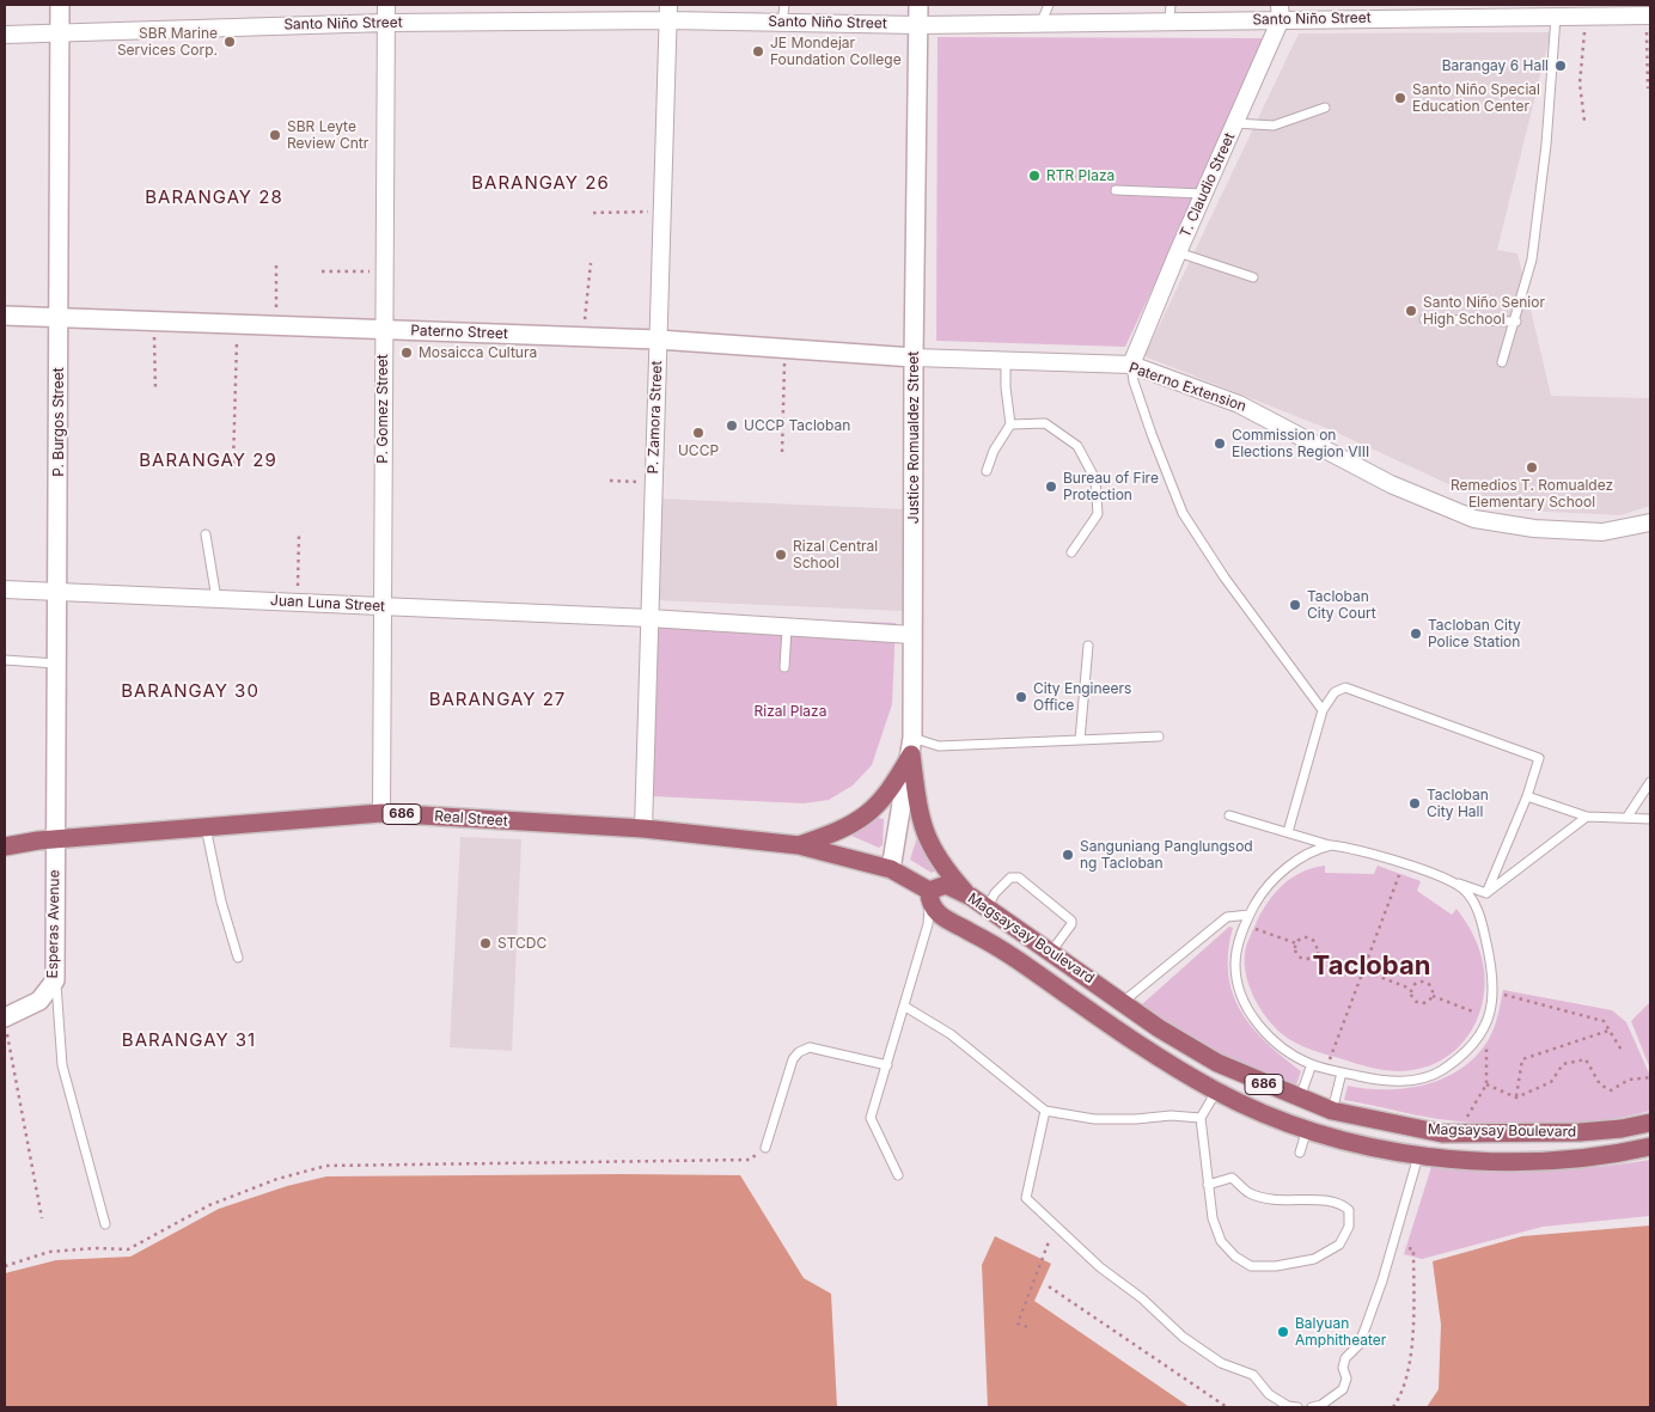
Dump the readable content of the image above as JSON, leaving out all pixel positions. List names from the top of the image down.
{
  "streets": {
    "main road": [
      "Paterno Street",
      "P. Burgos Street",
      "Justice Romualdez Street",
      "686",
      "Real Street",
      "Esperas Avenue",
      "Magsaysay Boulevard"
    ],
    "street": [
      "Santo Niño Street",
      "T. Claudio Street",
      "Paterno Extension",
      "P. Gomez Street",
      "P. Zamora Street",
      "Juan Luna Street"
    ]
  },
  "crossings": [
    ["Santo Niño Street", "T. Claudio Street"],
    ["Santo Niño Street", "P. Gomez Street"],
    ["Santo Niño Street", "P. Zamora Street"],
    ["Santo Niño Street", "P. Burgos Street"],
    ["Santo Niño Street", "Justice Romualdez Street"],
    ["T. Claudio Street", "Paterno Extension"],
    ["Paterno Street", "Paterno Extension"],
    ["Paterno Street", "P. Gomez Street"],
    ["Paterno Street", "P. Zamora Street"],
    ["Paterno Street", "P. Burgos Street"],
    ["Paterno Street", "Justice Romualdez Street"],
    ["Paterno Extension", "Justice Romualdez Street"],
    ["P. Gomez Street", "Juan Luna Street"],
    ["P. Gomez Street", "Real Street"],
    ["P. Zamora Street", "Juan Luna Street"],
    ["P. Zamora Street", "Real Street"],
    ["P. Burgos Street", "Juan Luna Street"],
    ["P. Burgos Street", "Real Street"],
    ["P. Burgos Street", "Esperas Avenue"],
    ["Justice Romualdez Street", "Juan Luna Street"],
    ["Justice Romualdez Street", "Real Street"],
    ["Real Street", "Esperas Avenue"],
    ["Real Street", "Magsaysay Boulevard"]
  ],
  "districts": [
    "BARANGAY 26",
    "BARANGAY 28",
    "BARANGAY 29",
    "BARANGAY 30",
    "BARANGAY 27",
    "Tacloban",
    "BARANGAY 31"
  ],
  "parks": ["Rizal Plaza"],
  "places": [
    "SBR Marine Services Corp.",
    "JE Mondejar Foundation College",
    "Barangay 6 Hall",
    "Santo Niño Special Education Center",
    "SBR Leyte Review Cntr",
    "RTR Plaza",
    "Santo Niño Senior High School",
    "Mosaicca Cultura",
    "UCCP Tacloban",
    "UCCP",
    "Commission on Elections Region VIII",
    "Remedios T. Romualdez Elementary School",
    "Bureau of Fire Protection",
    "Rizal Central School",
    "Tacloban City Court",
    "Tacloban City Police Station",
    "City Engineers Office",
    "Tacloban City Hall",
    "Sanguniang Panglungsod ng Tacloban",
    "STCDC",
    "Balyuan Amphitheater"
  ]
}
